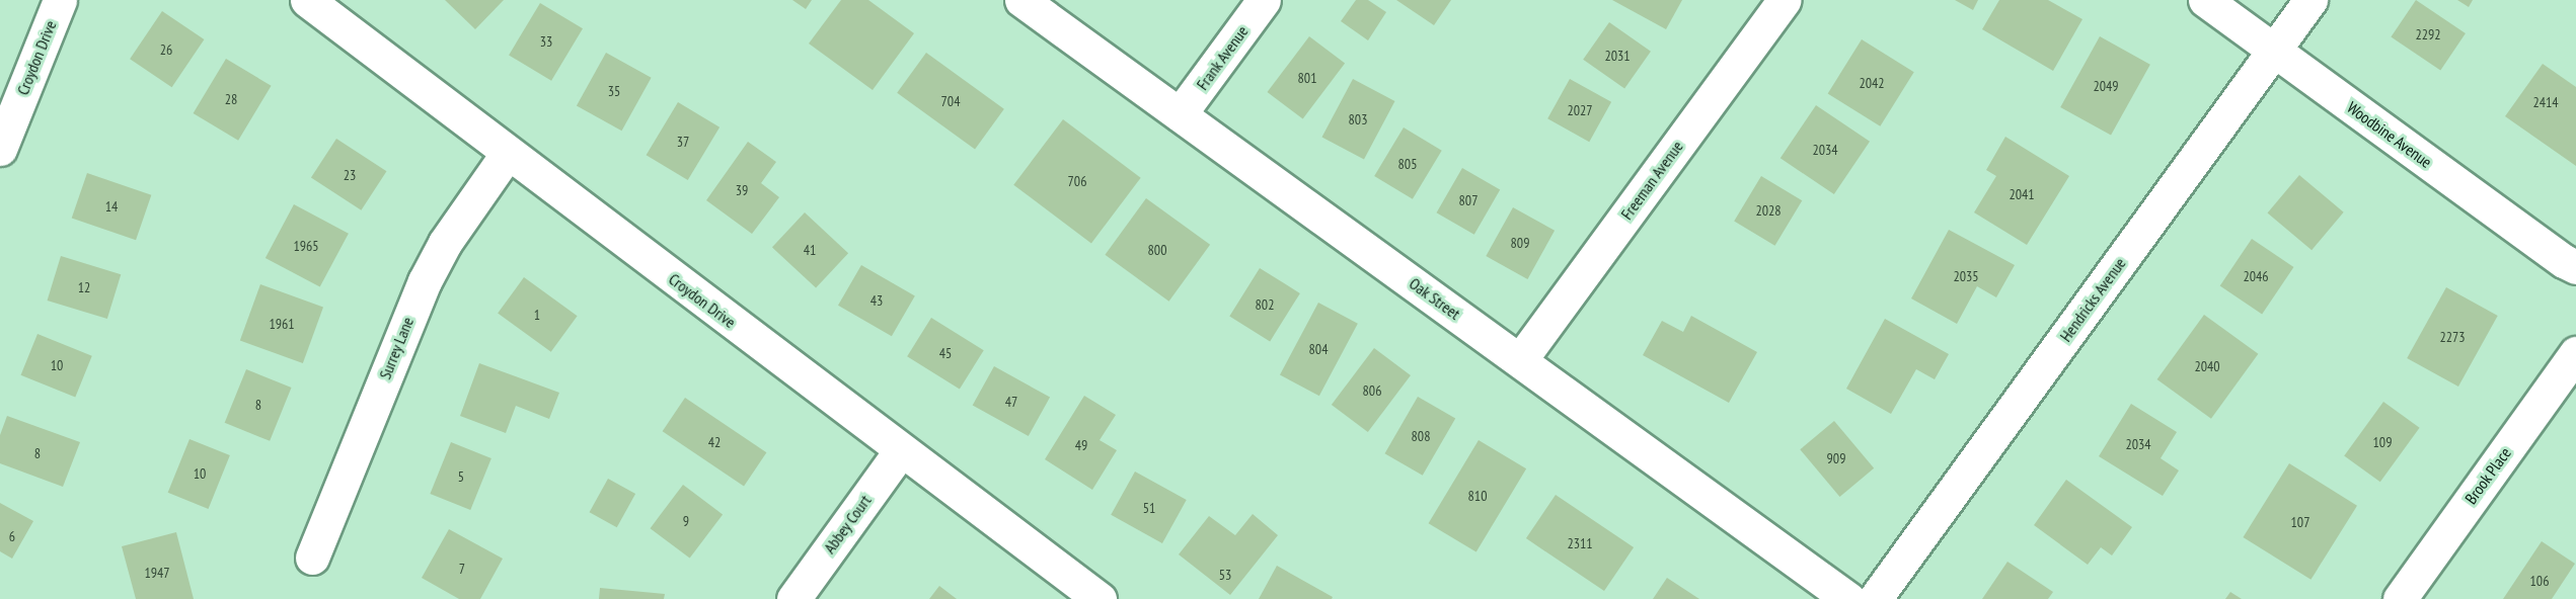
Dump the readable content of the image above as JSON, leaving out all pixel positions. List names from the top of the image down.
{
  "streets": {
    "street": [
      "Croydon Drive",
      "Frank Avenue",
      "Woodbine Avenue",
      "Freeman Avenue",
      "Oak Street",
      "Hendricks Avenue",
      "Surrey Lane",
      "Brook Place",
      "Abbey Court"
    ]
  },
  "crossings": [
    ["Croydon Drive", "Surrey Lane"],
    ["Croydon Drive", "Abbey Court"],
    ["Frank Avenue", "Oak Street"],
    ["Woodbine Avenue", "Hendricks Avenue"],
    ["Freeman Avenue", "Oak Street"]
  ],
  "house_numbers": [
    "2292",
    "33",
    "26",
    "2031",
    "801",
    "2042",
    "2049",
    "35",
    "28",
    "704",
    "2414",
    "2027",
    "803",
    "37",
    "2034",
    "805",
    "23",
    "706",
    "39",
    "2041",
    "807",
    "14",
    "2028",
    "809",
    "1965",
    "41",
    "800",
    "2035",
    "2046",
    "12",
    "43",
    "802",
    "1",
    "1961",
    "2273",
    "804",
    "45",
    "10",
    "2040",
    "806",
    "47",
    "8",
    "808",
    "42",
    "109",
    "2034",
    "49",
    "8",
    "909",
    "10",
    "5",
    "810",
    "51",
    "9",
    "107",
    "6",
    "2311",
    "7",
    "1947",
    "53",
    "106"
  ]
}
